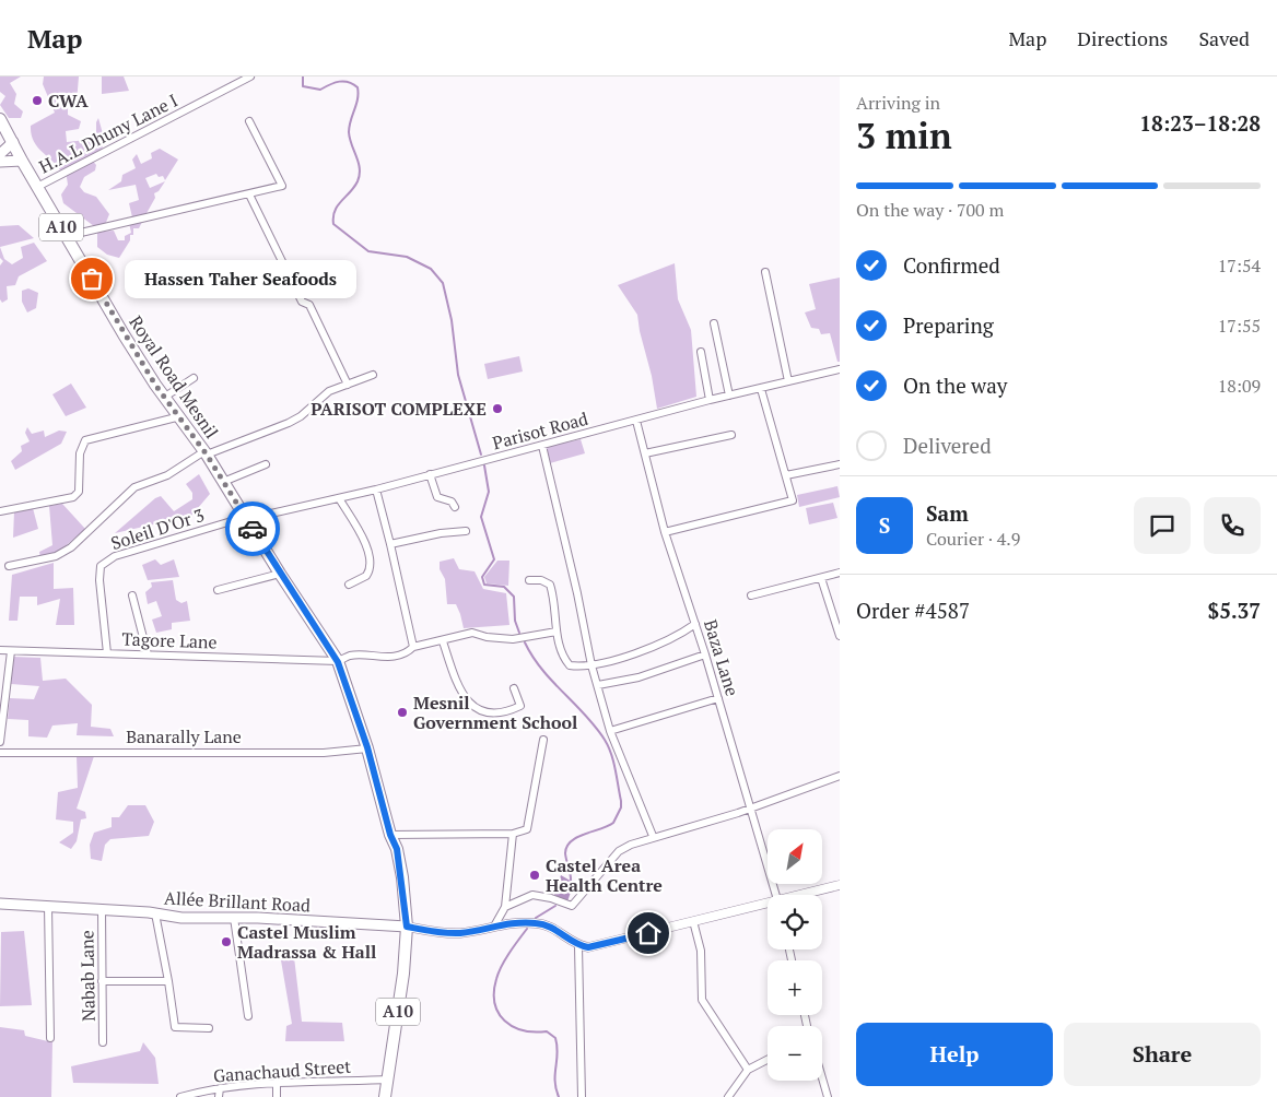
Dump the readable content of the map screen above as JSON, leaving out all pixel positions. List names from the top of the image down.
{
  "streets": {
    "main road": ["A10", "Royal Road Mesnil", "Allée Brillant Road"],
    "street": [
      "H.A.L Dhuny Lane I",
      "Parisot Road",
      "Soleil D'Or 3",
      "Tagore Lane",
      "Baza Lane",
      "Banarally Lane",
      "Nabab Lane",
      "Ganachaud Street"
    ]
  },
  "crossings": [
    ["H.A.L Dhuny Lane I", "A10"],
    ["A10", "Royal Road Mesnil"],
    ["A10", "Allée Brillant Road"],
    ["A10", "Ganachaud Street"],
    ["Royal Road Mesnil", "Parisot Road"],
    ["Royal Road Mesnil", "Soleil D'Or 3"],
    ["Royal Road Mesnil", "Tagore Lane"],
    ["Royal Road Mesnil", "Banarally Lane"],
    ["Royal Road Mesnil", "Allée Brillant Road"],
    ["Parisot Road", "Soleil D'Or 3"],
    ["Parisot Road", "Baza Lane"],
    ["Soleil D'Or 3", "Tagore Lane"],
    ["Allée Brillant Road", "Nabab Lane"]
  ],
  "places": [
    "CWA",
    "Hassen Taher Seafoods",
    "PARISOT COMPLEXE",
    "Mesnil Government School",
    "Castel Area Health Centre",
    "Castel Muslim Madrassa & Hall"
  ],
  "north": "top right",
  "page": {
    "header": "Map",
    "nav": ["Map", "Directions", "Saved"],
    "heading": ["3 min", "Arriving in", "18:23–18:28"],
    "panel": [
      "Sam",
      "Courier · 4.9",
      "Order #4587",
      "$5.37"
    ],
    "bar": "On the way · 700 m",
    "list": [
      ["Confirmed", "17:54"],
      ["Preparing", "17:55"],
      ["On the way", "18:09"],
      "Delivered"
    ],
    "bubble": "Hassen Taher Seafoods",
    "round": "S",
    "map_buttons": ["+", "−"],
    "buttons": ["Help", "Share"]
  }
}
